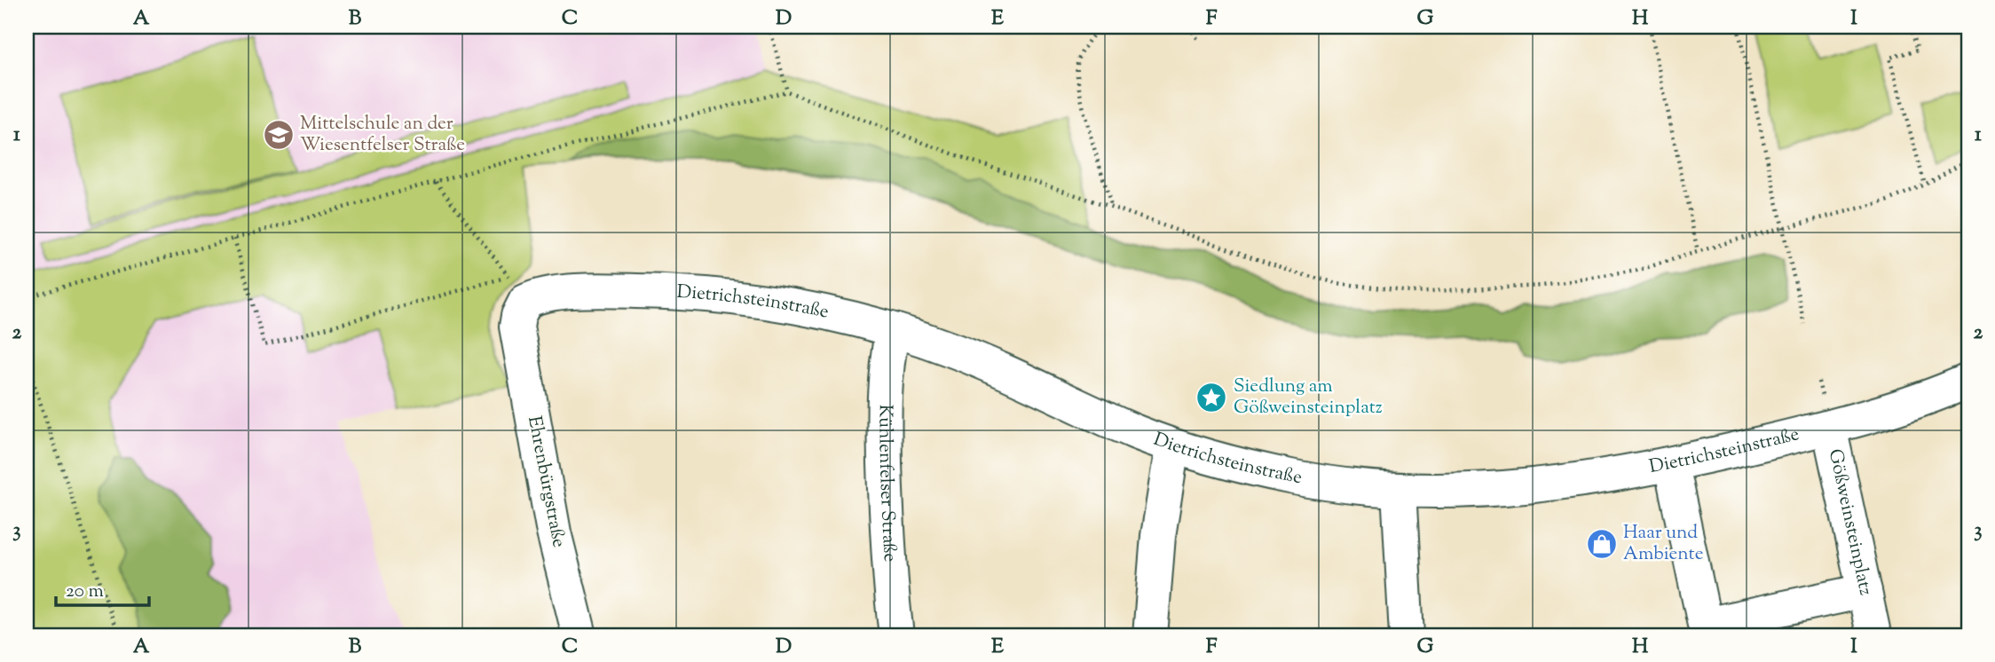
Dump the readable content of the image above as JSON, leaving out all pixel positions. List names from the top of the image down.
{
  "streets": {
    "street": [
      "Dietrichsteinstraße",
      "Ehrenbürgstraße",
      "Kühlenfelser Straße",
      "Gößweinsteinplatz"
    ]
  },
  "crossings": [
    ["Dietrichsteinstraße", "Ehrenbürgstraße"],
    ["Dietrichsteinstraße", "Kühlenfelser Straße"],
    ["Dietrichsteinstraße", "Gößweinsteinplatz"]
  ],
  "places": {
    "school or university": ["Mittelschule an der Wiesentfelser Straße"],
    "place": ["Siedlung am Gößweinsteinplatz"],
    "shop": ["Haar und Ambiente"]
  },
  "scale_bar": "20 m",
  "grid": {
    "columns": [
      "A",
      "B",
      "C",
      "D",
      "E",
      "F",
      "G",
      "H",
      "I"
    ],
    "rows": ["1", "2", "3"]
  }
}
